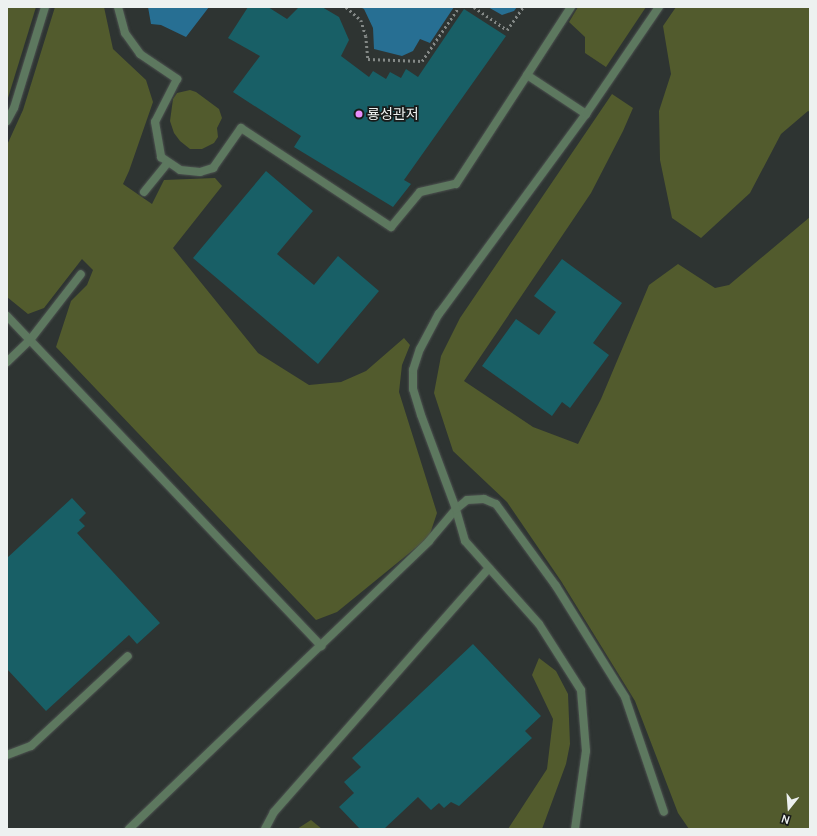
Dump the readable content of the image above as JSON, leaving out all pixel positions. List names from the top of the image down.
{
  "places": ["룡성관저"],
  "north": "bottom"
}
